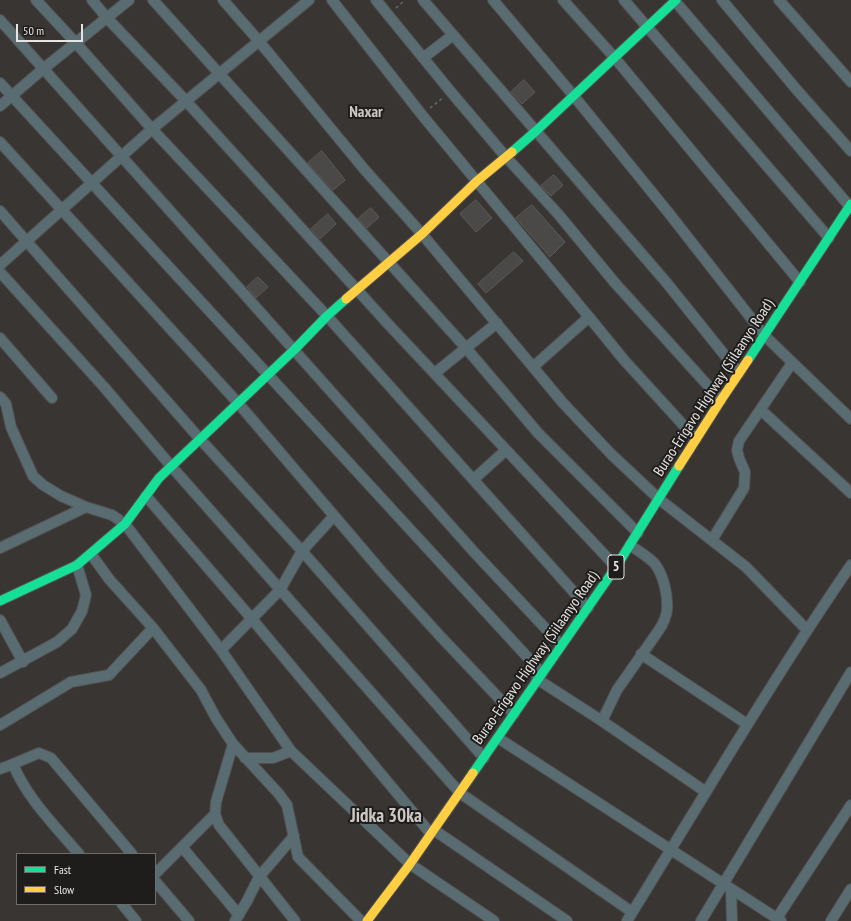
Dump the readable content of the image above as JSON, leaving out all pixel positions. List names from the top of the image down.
{
  "streets": {
    "main road": ["Burao-Erigavo Highway (Siilaanyo Road)", "5"]
  },
  "districts": ["Naxar", "Jidka 30ka"],
  "legend": ["Fast", "Slow"],
  "scale_bar": "50 m"
}
